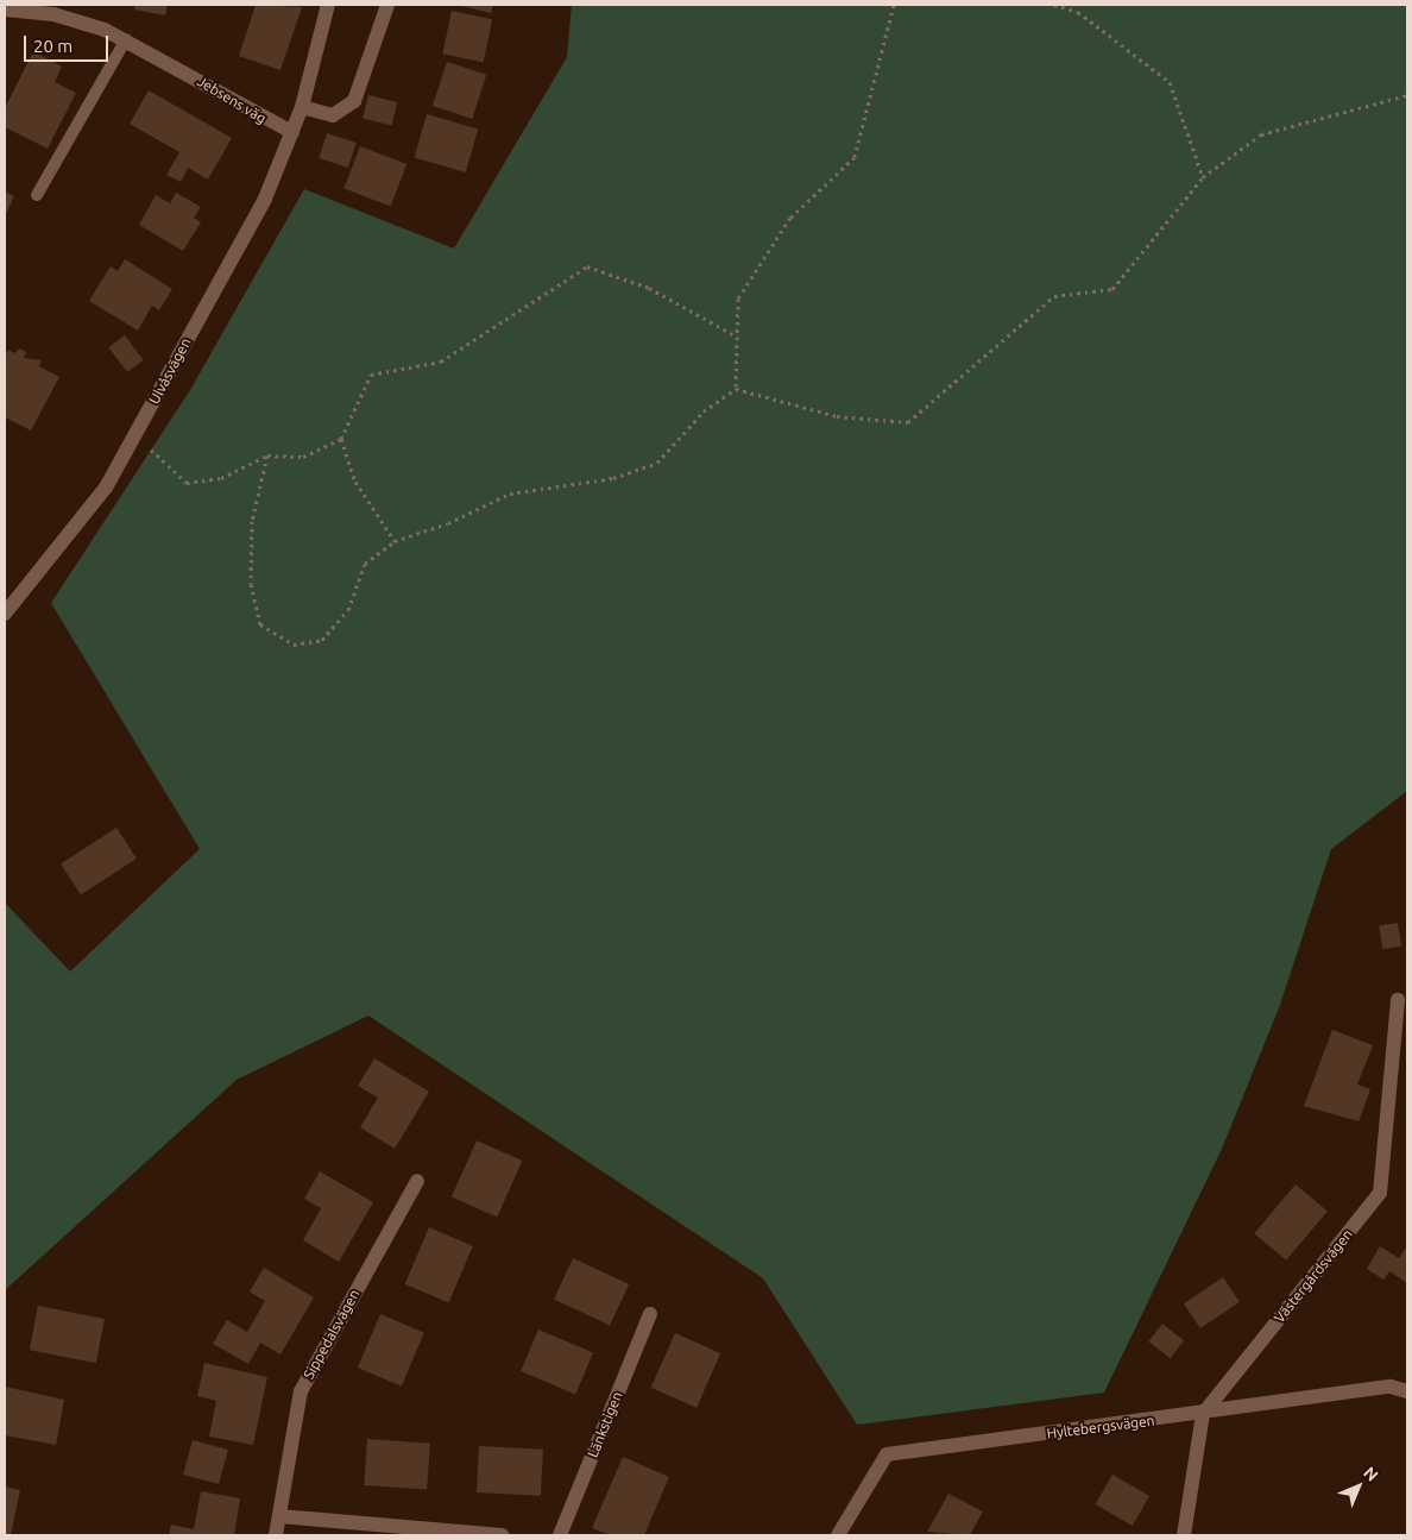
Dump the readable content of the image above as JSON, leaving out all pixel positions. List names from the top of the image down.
{
  "streets": {
    "street": [
      "Jebsens väg",
      "Ulvåsvägen",
      "Västergårdsvägen",
      "Sippedalsvägen",
      "Länkstigen",
      "Hyltebergsvägen"
    ]
  },
  "crossings": [
    ["Jebsens väg", "Ulvåsvägen"],
    ["Västergårdsvägen", "Hyltebergsvägen"]
  ],
  "scale_bar": "20 m",
  "north": "top right"
}
